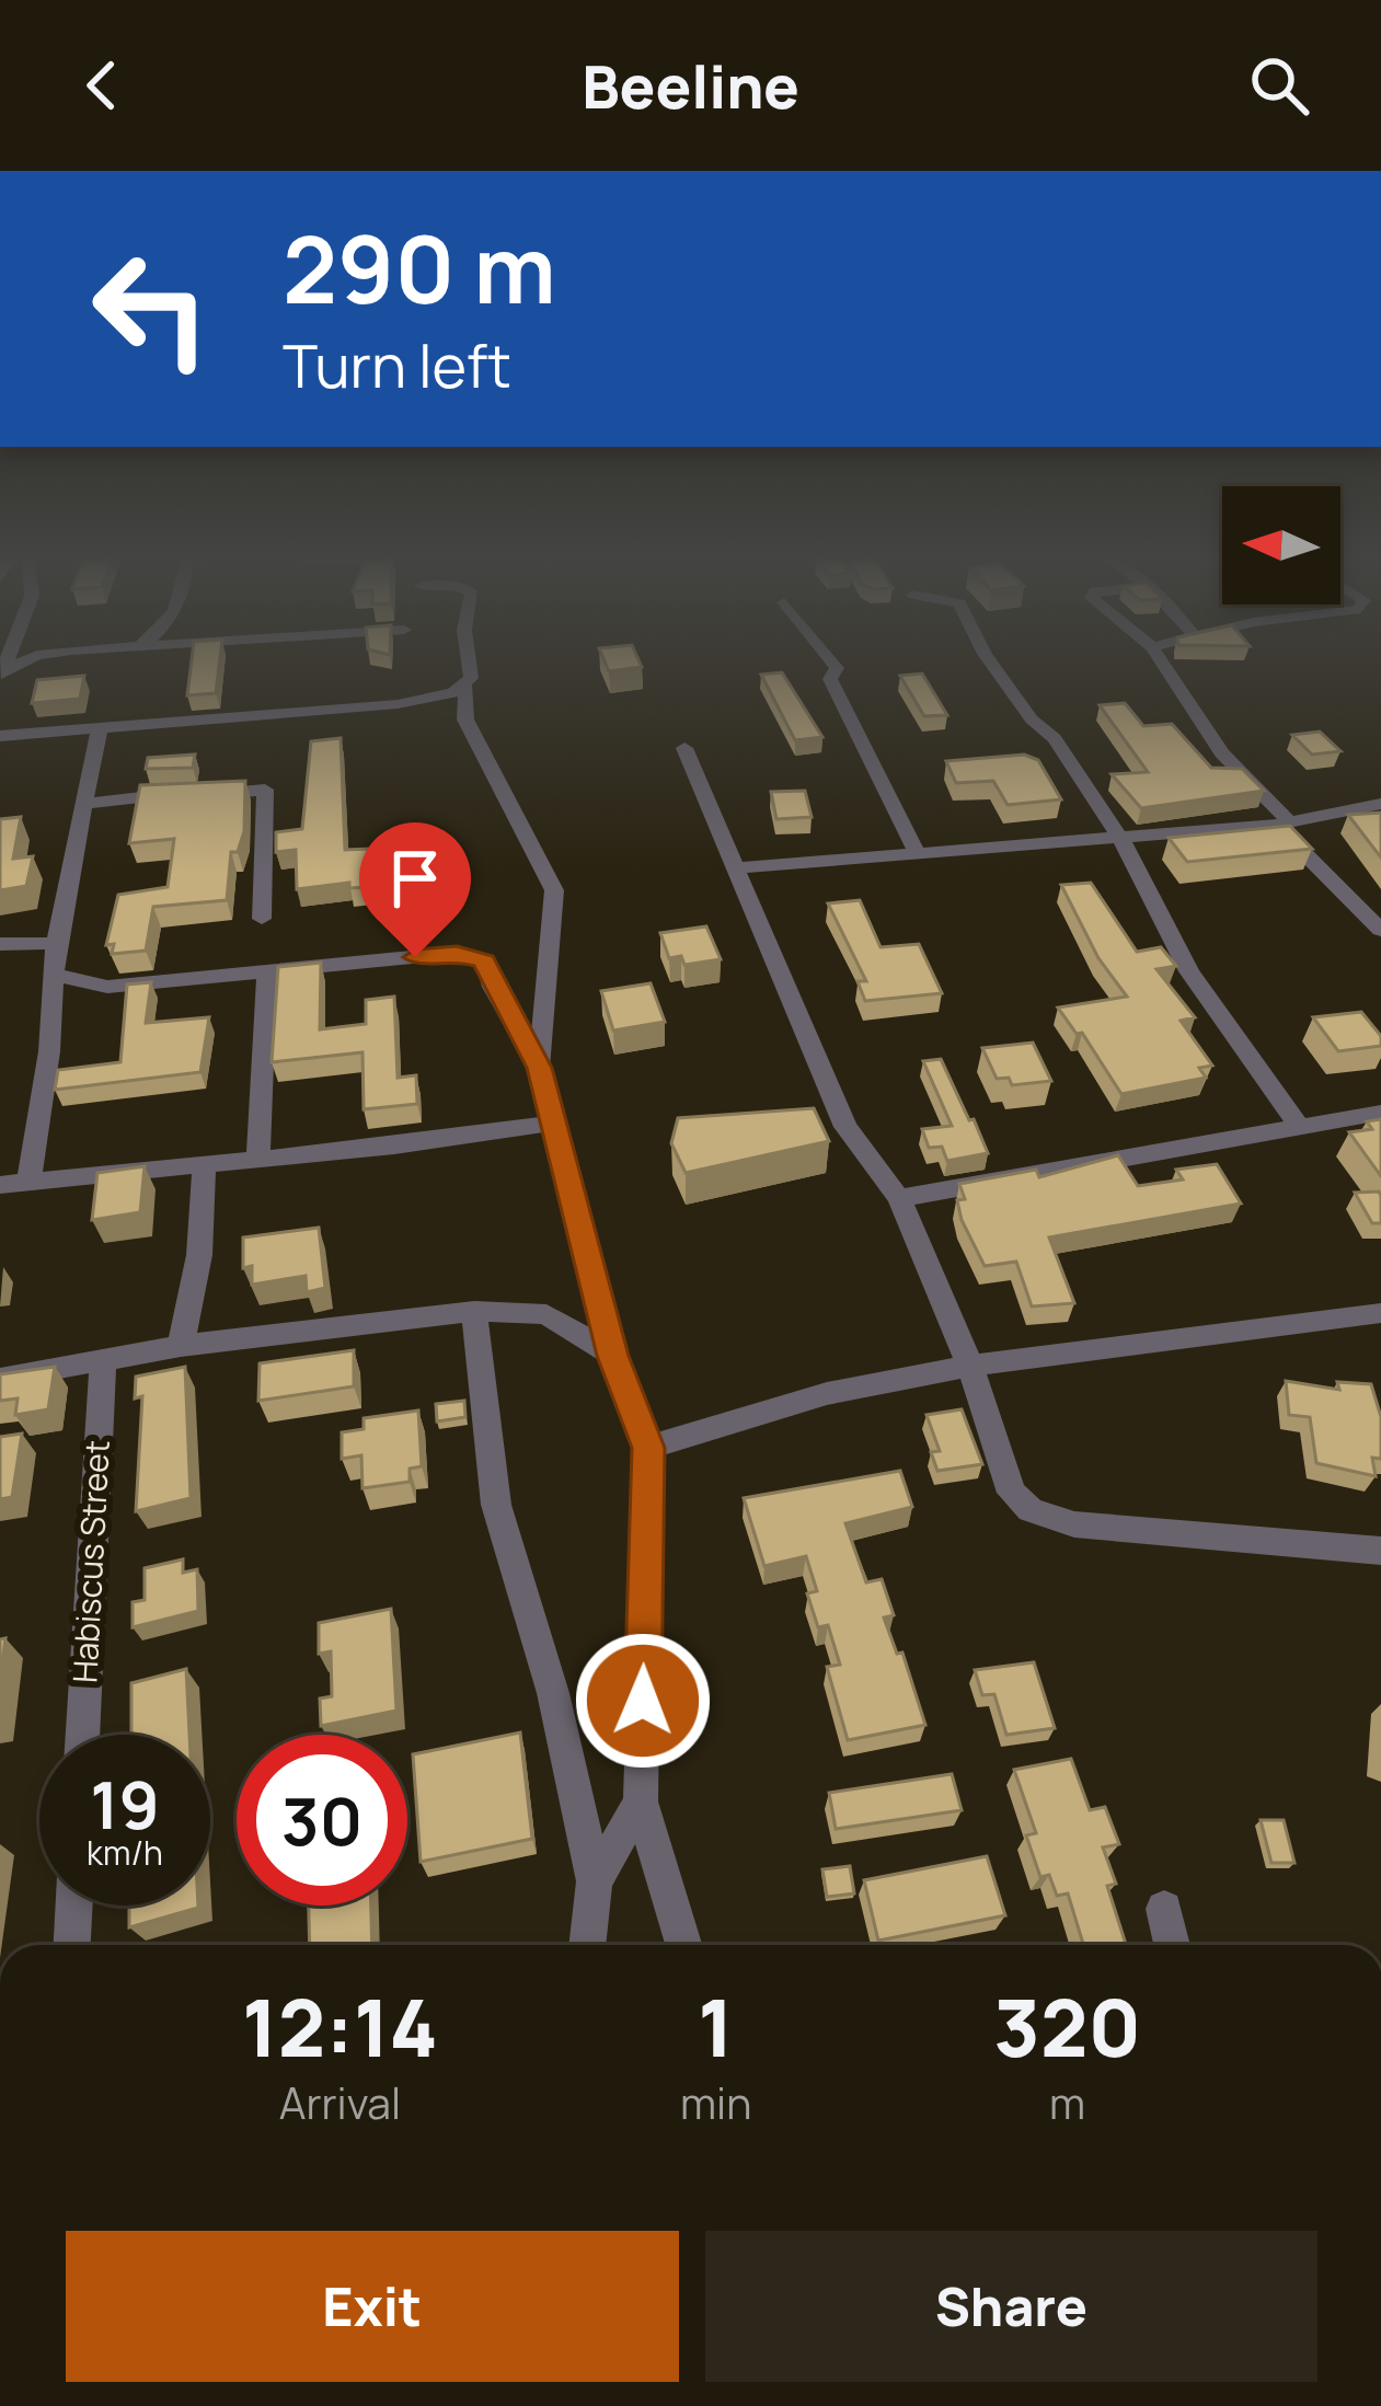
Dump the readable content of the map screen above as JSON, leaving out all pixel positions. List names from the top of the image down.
{
  "streets": {
    "street": ["Habiscus Street"]
  },
  "north": "left",
  "page": {
    "header": "Beeline",
    "turn": ["290 m", "Turn left"],
    "speed": "19 km/h",
    "limit": "30",
    "eta": [
      "12:14",
      "Arrival",
      "1",
      "min",
      "320",
      "m"
    ],
    "buttons": ["Exit", "Share"]
  }
}
